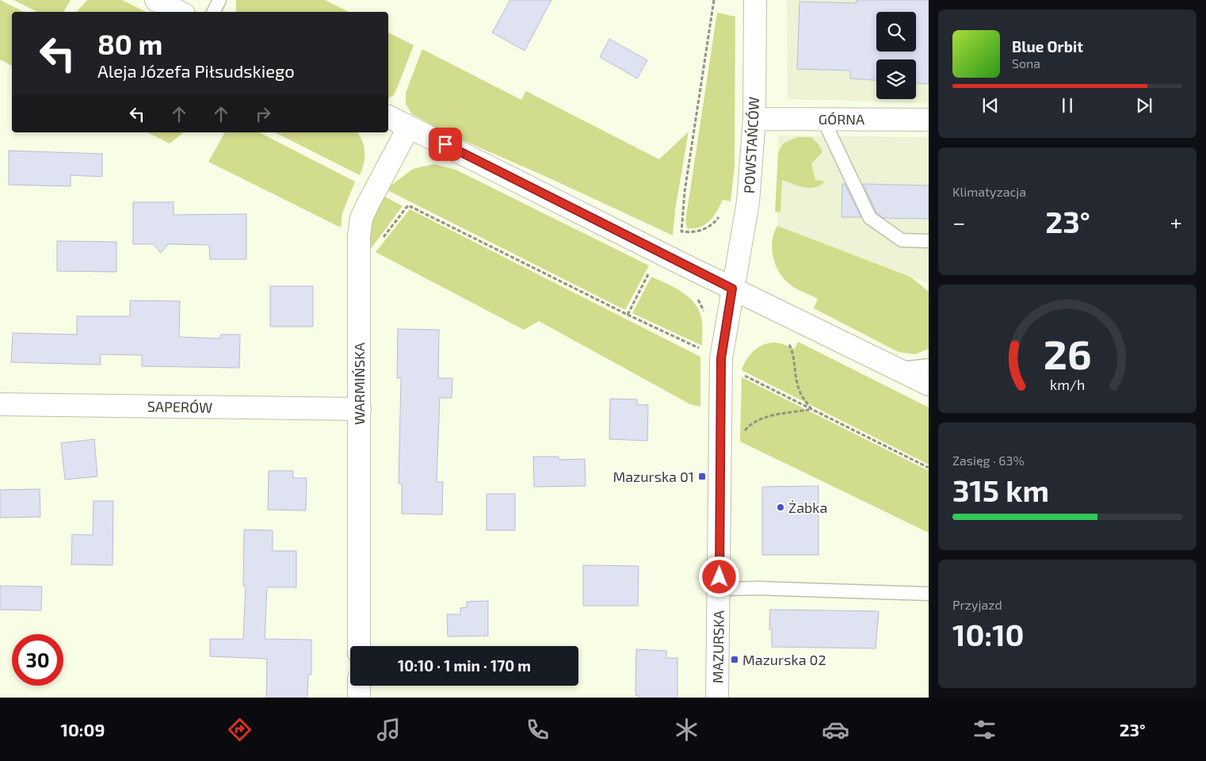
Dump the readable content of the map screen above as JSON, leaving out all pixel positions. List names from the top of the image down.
{
  "streets": {
    "street": [
      "GÓRNA",
      "POWSTAŃCÓW",
      "WARMIŃSKA",
      "SAPERÓW",
      "MAZURSKA"
    ]
  },
  "crossings": [
    ["GÓRNA", "POWSTAŃCÓW"],
    ["POWSTAŃCÓW", "MAZURSKA"],
    ["WARMIŃSKA", "SAPERÓW"]
  ],
  "places": {
    "transit": ["Mazurska 01", "Mazurska 02"],
    "other": ["Żabka"]
  },
  "page": {
    "turn": ["80 m", "Aleja Józefa Piłsudskiego"],
    "song": ["Blue Orbit", "Sona"],
    "tile": [
      "Klimatyzacja",
      ["Zasięg · 63%", "315 km"],
      ["Przyjazd", "10:10"]
    ],
    "heat": ["−", "23°", "+"],
    "limit": "30",
    "trip": "10:10 · 1 min · 170 m",
    "tabs": ["10:09", "23°"],
    "gauge": ["26", "km/h"]
  }
}
